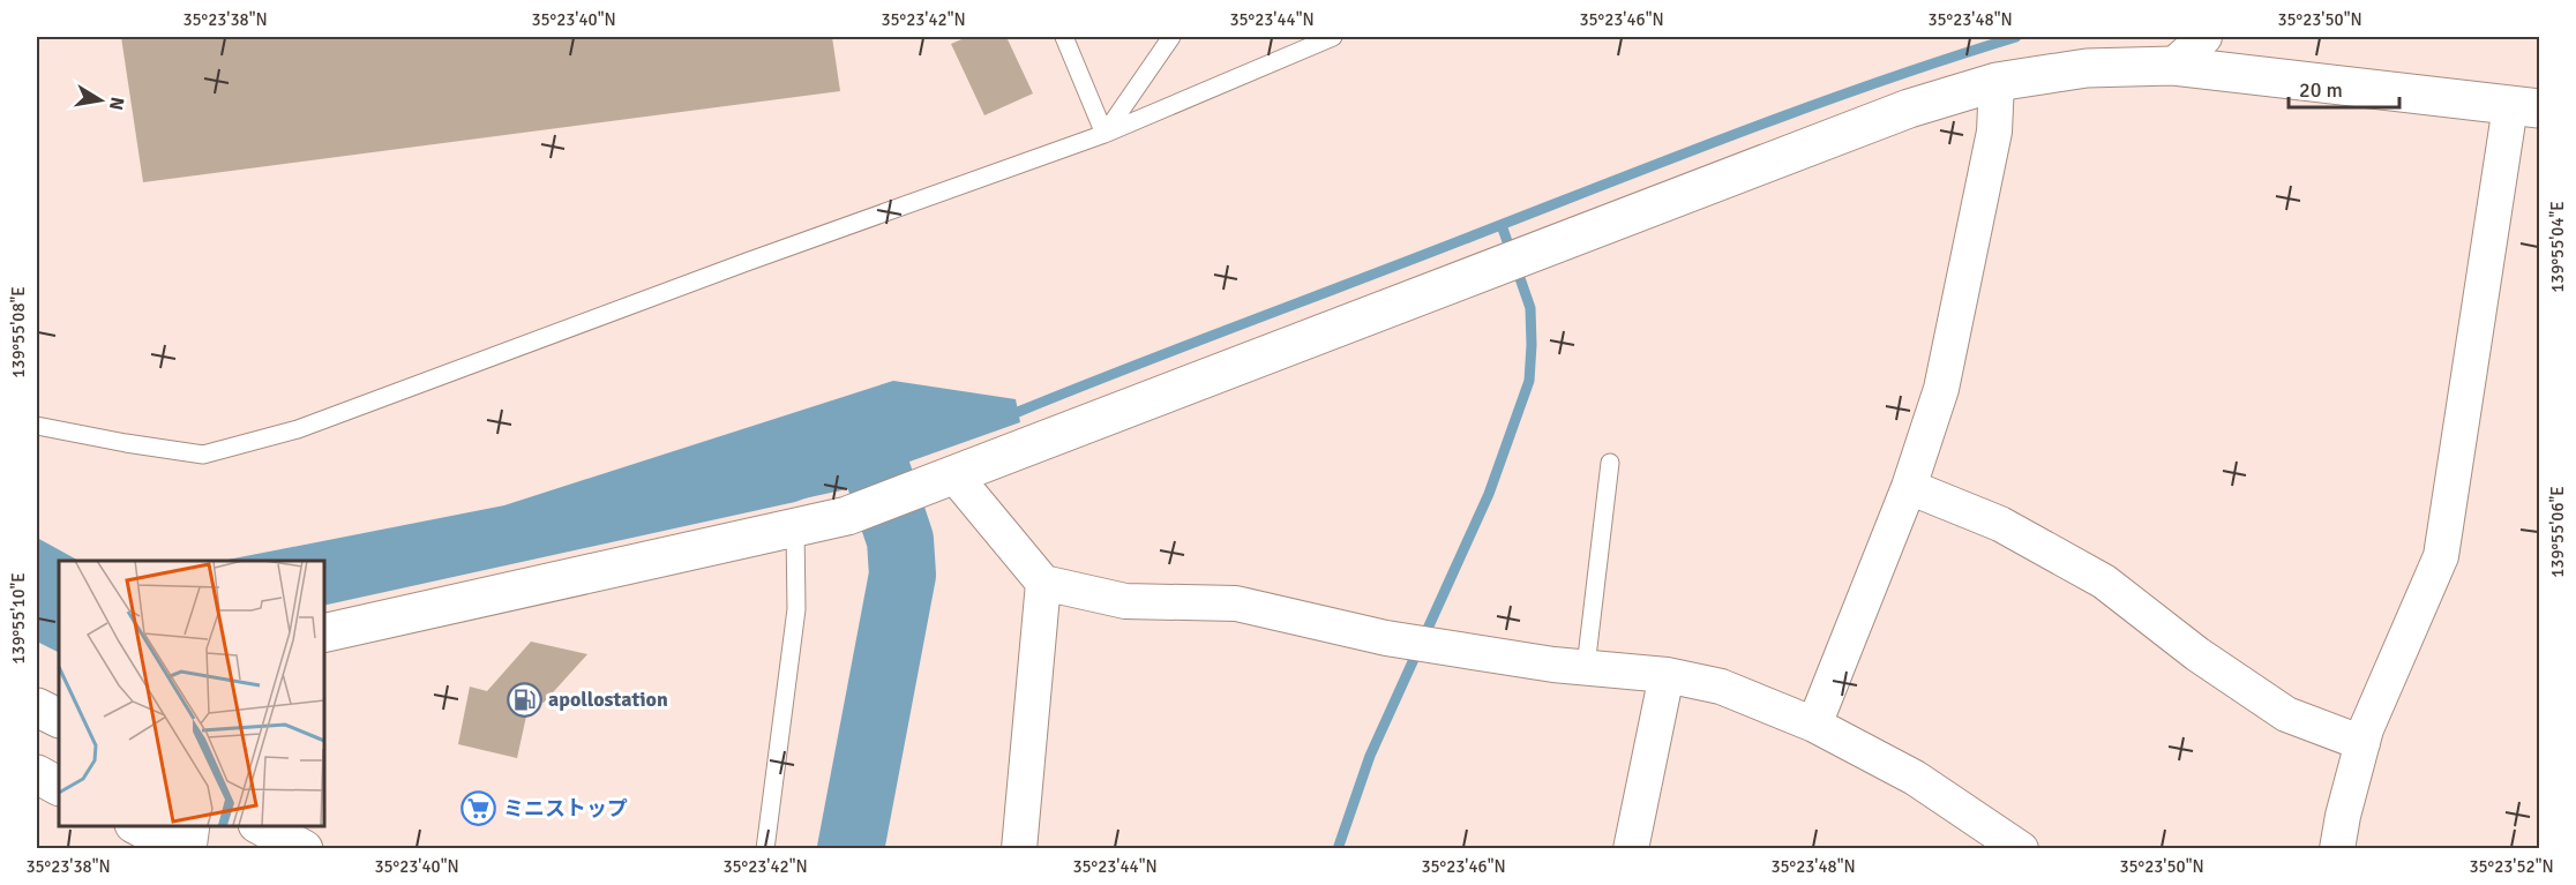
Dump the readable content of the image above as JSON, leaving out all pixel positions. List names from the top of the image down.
{
  "places": {
    "fuel station": ["apollostation"],
    "supermarket": ["ミニストップ"]
  },
  "scale_bar": "20 m",
  "north": "right",
  "coordinates": [
    "35°23'38\"N",
    "35°23'40\"N",
    "35°23'42\"N",
    "35°23'44\"N",
    "35°23'46\"N",
    "35°23'48\"N",
    "35°23'50\"N",
    "139°55'04\"E",
    "139°55'08\"E",
    "139°55'06\"E",
    "139°55'10\"E",
    "35°23'52\"N"
  ]
}
